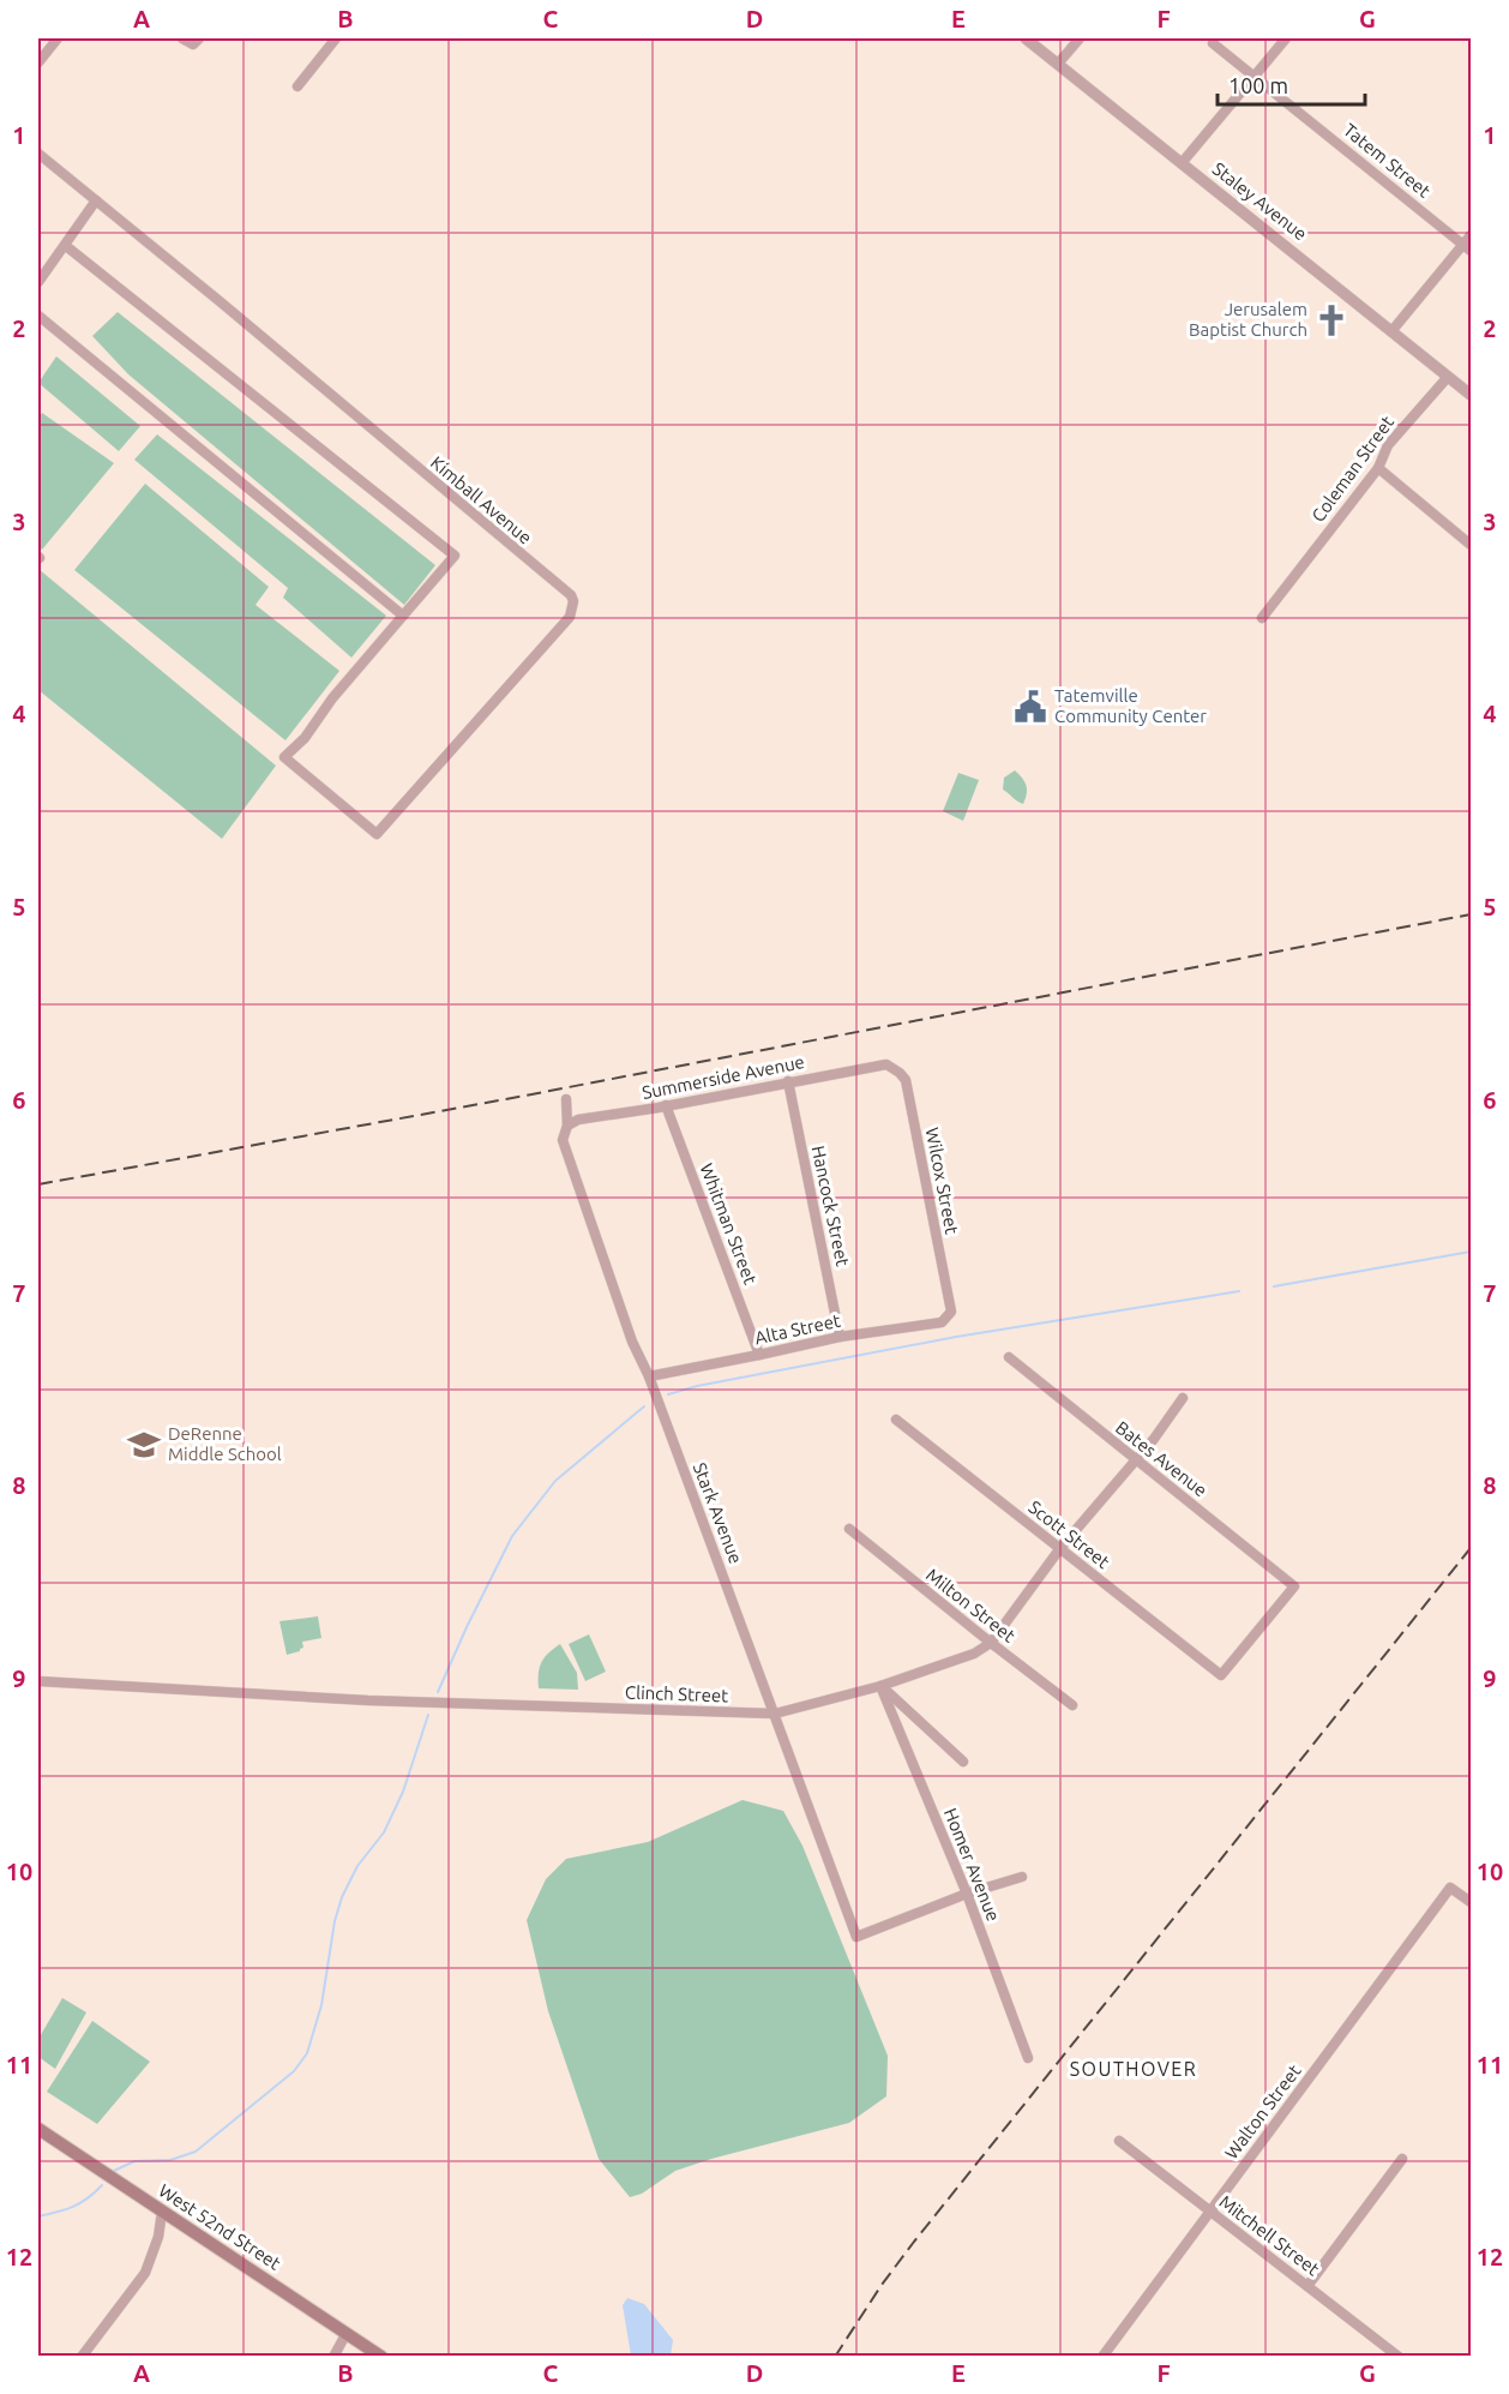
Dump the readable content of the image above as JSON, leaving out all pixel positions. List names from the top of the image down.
{
  "streets": {
    "main road": ["West 52nd Street"],
    "street": [
      "Tatem Street",
      "Staley Avenue",
      "Coleman Street",
      "Kimball Avenue",
      "Summerside Avenue",
      "Wilcox Street",
      "Hancock Street",
      "Whitman Street",
      "Alta Street",
      "Bates Avenue",
      "Stark Avenue",
      "Scott Street",
      "Milton Street",
      "Clinch Street",
      "Homer Avenue",
      "Walton Street",
      "Mitchell Street"
    ]
  },
  "crossings": [
    ["Staley Avenue", "Coleman Street"],
    ["Summerside Avenue", "Wilcox Street"],
    ["Summerside Avenue", "Hancock Street"],
    ["Summerside Avenue", "Whitman Street"],
    ["Summerside Avenue", "Stark Avenue"],
    ["Wilcox Street", "Alta Street"],
    ["Hancock Street", "Alta Street"],
    ["Whitman Street", "Alta Street"],
    ["Alta Street", "Stark Avenue"],
    ["Bates Avenue", "Scott Street"],
    ["Bates Avenue", "Clinch Street"],
    ["Stark Avenue", "Clinch Street"],
    ["Stark Avenue", "Homer Avenue"],
    ["Scott Street", "Clinch Street"],
    ["Milton Street", "Clinch Street"],
    ["Clinch Street", "Homer Avenue"],
    ["Walton Street", "Mitchell Street"]
  ],
  "districts": ["SOUTHOVER"],
  "places": {
    "church": ["Jerusalem Baptist Church"],
    "public building": ["Tatemville Community Center"],
    "school or university": ["DeRenne Middle School"]
  },
  "scale_bar": "100 m",
  "grid": {
    "columns": [
      "A",
      "B",
      "C",
      "D",
      "E",
      "F",
      "G"
    ],
    "rows": [
      "1",
      "2",
      "3",
      "4",
      "5",
      "6",
      "7",
      "8",
      "9",
      "10",
      "11",
      "12"
    ]
  }
}
